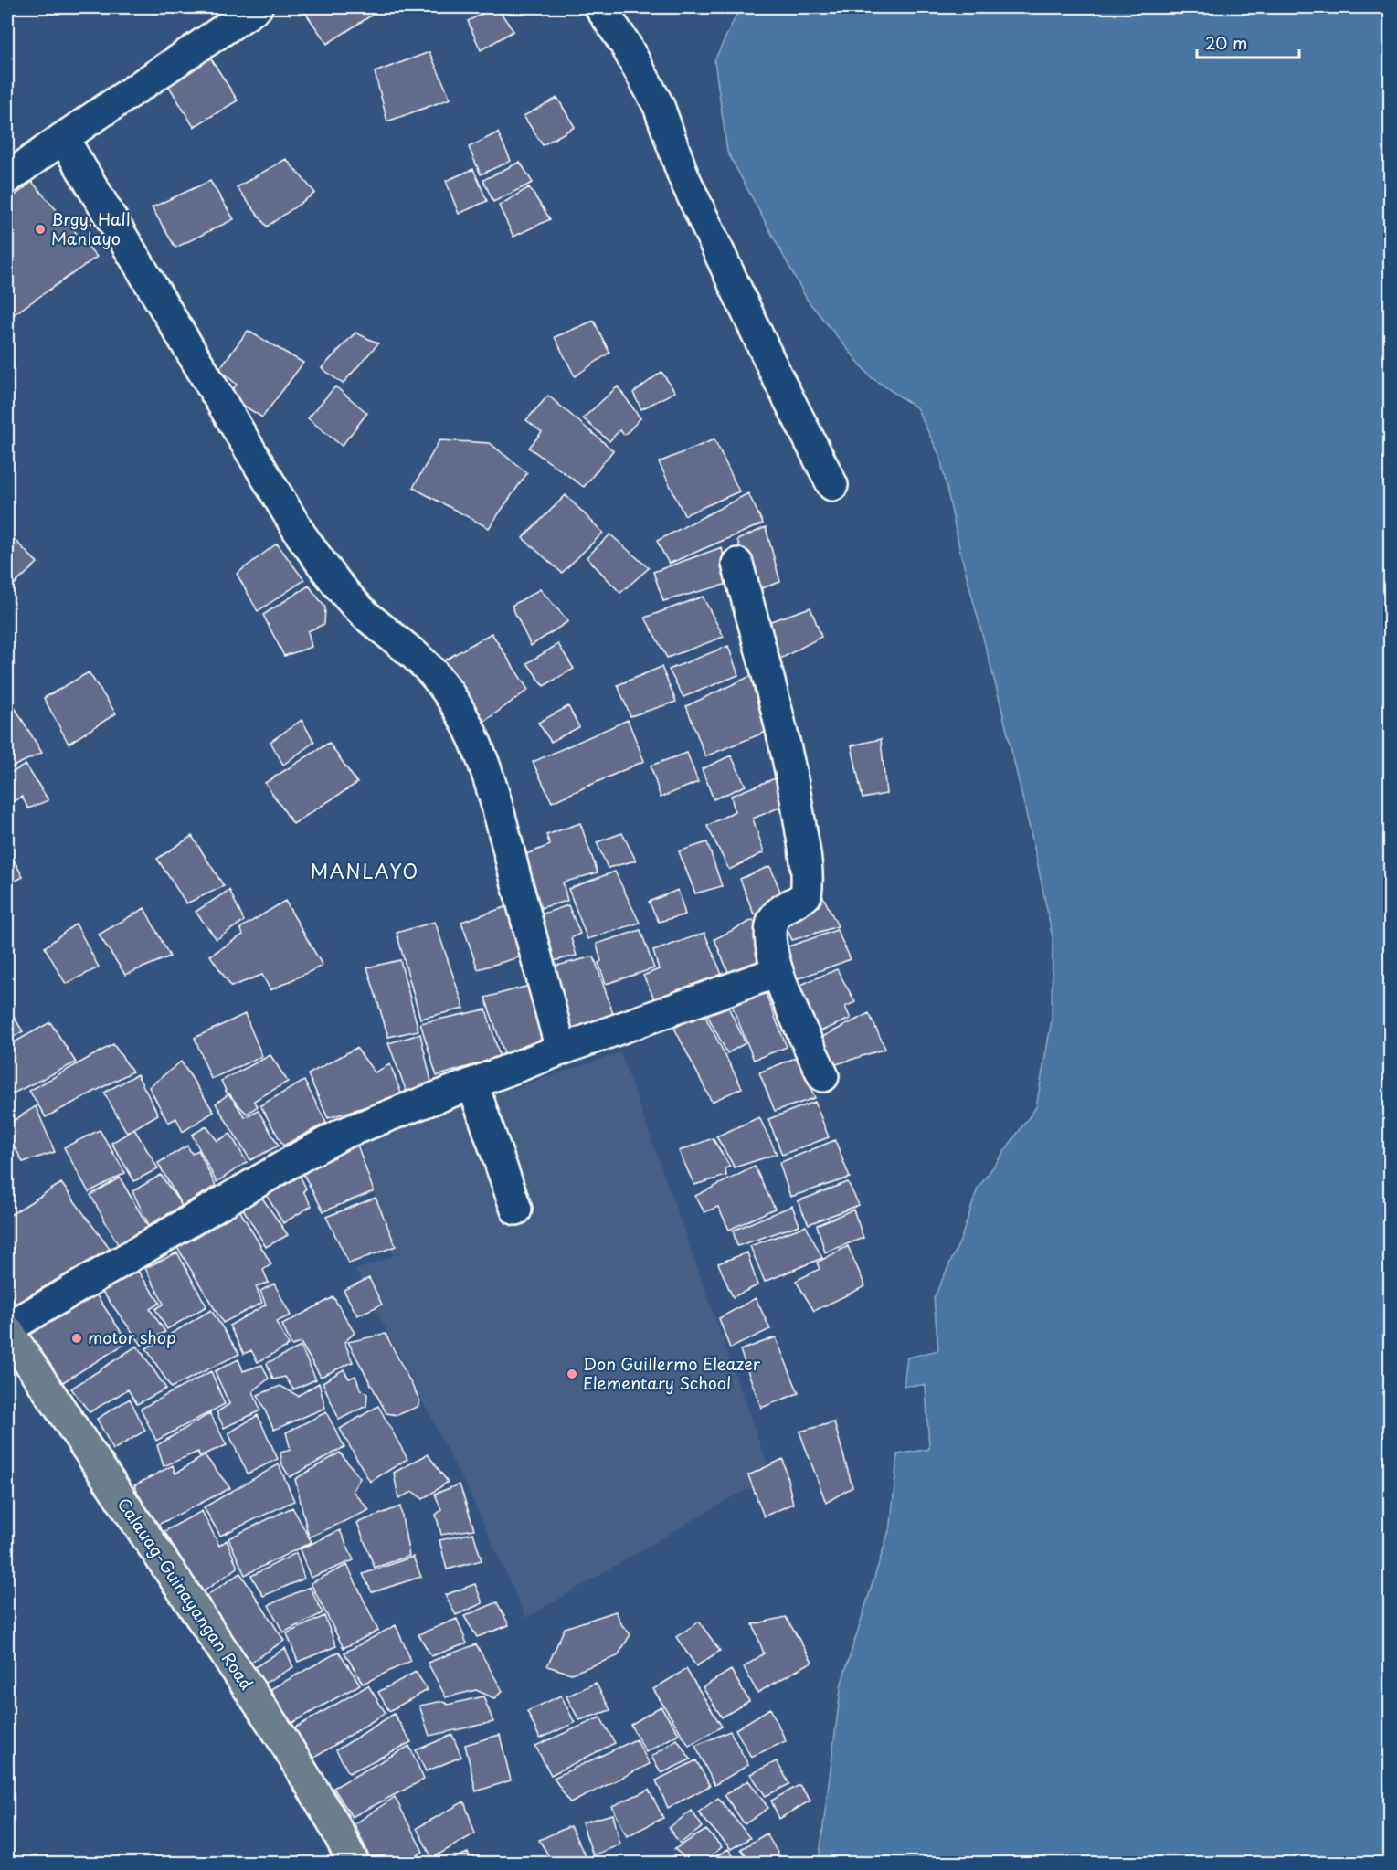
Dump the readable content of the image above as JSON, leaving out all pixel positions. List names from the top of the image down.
{
  "streets": {
    "main road": ["Calauag-Guinayangan Road"]
  },
  "districts": ["MANLAYO"],
  "places": ["Brgy. Hall Manlayo", "motor shop", "Don Guillermo Eleazer Elementary School"],
  "scale_bar": "20 m"
}
